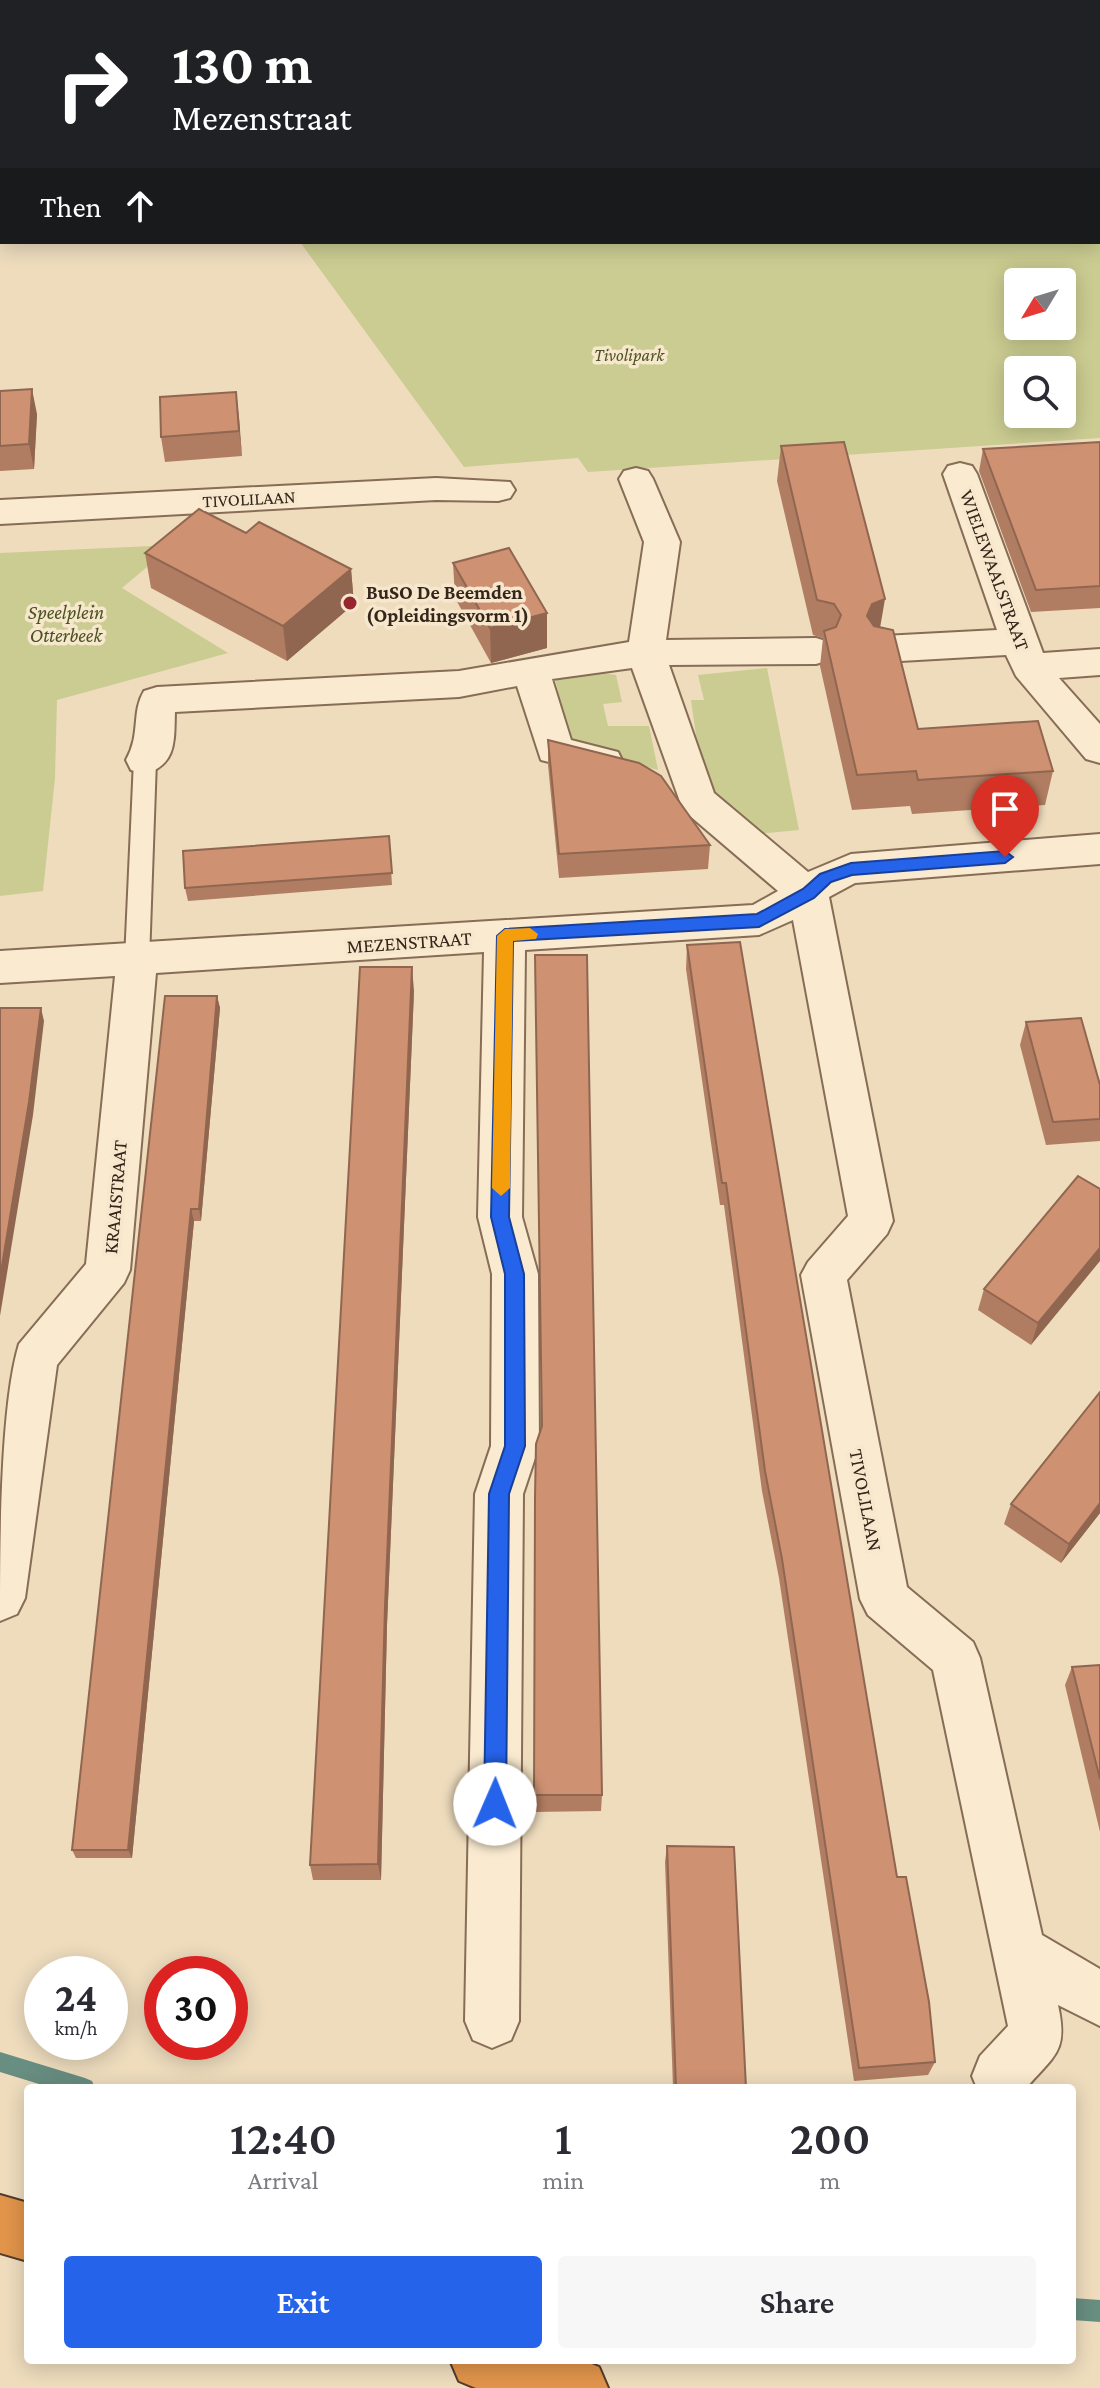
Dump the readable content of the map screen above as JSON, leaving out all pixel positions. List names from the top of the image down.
{
  "streets": {
    "street": [
      "TIVOLILAAN",
      "WIELEWAALSTRAAT",
      "MEZENSTRAAT",
      "KRAAISTRAAT"
    ]
  },
  "crossings": [
    ["TIVOLILAAN", "MEZENSTRAAT"],
    ["MEZENSTRAAT", "KRAAISTRAAT"]
  ],
  "parks": ["Tivolipark", "Speelplein Otterbeek"],
  "places": ["BuSO De Beemden (Opleidingsvorm 1)"],
  "north": "bottom left",
  "page": {
    "turn": ["130 m", "Mezenstraat"],
    "then": "Then",
    "speed": "24 km/h",
    "limit": "30",
    "eta": [
      "12:40",
      "Arrival",
      "1",
      "min",
      "200",
      "m"
    ],
    "buttons": ["Exit", "Share"]
  }
}
